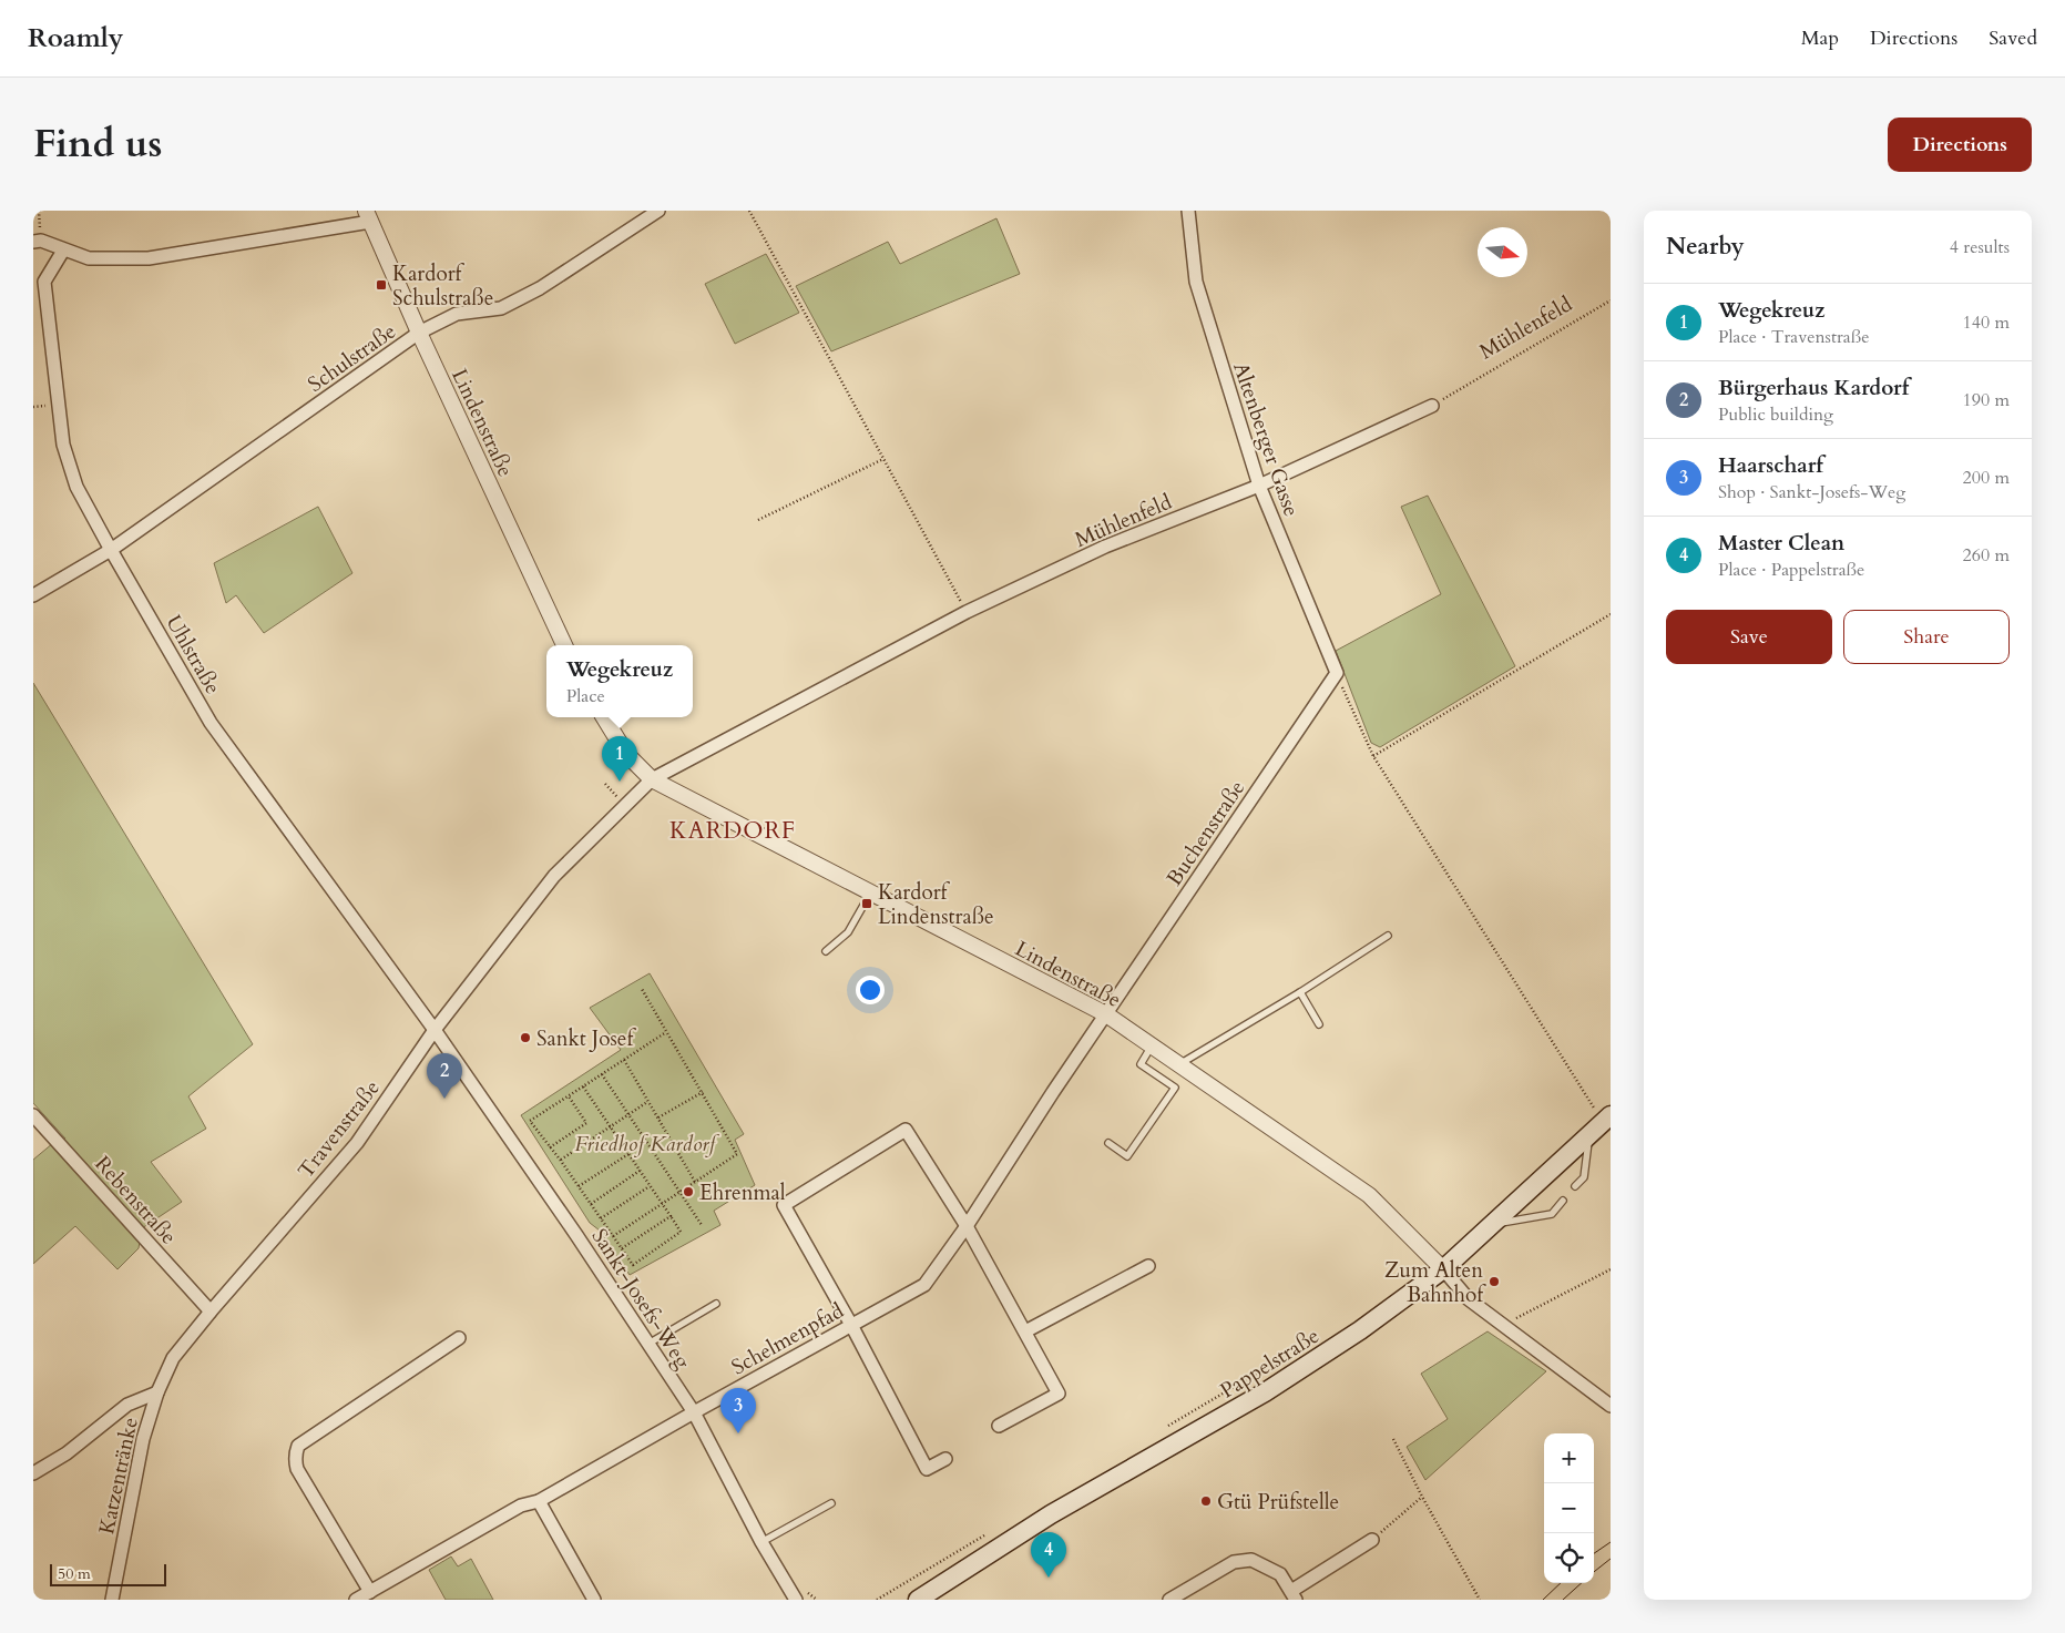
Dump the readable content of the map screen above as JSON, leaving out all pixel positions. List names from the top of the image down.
{
  "streets": {
    "main road": ["Pappelstraße"],
    "street": [
      "Mühlenfeld",
      "Schulstraße",
      "Lindenstraße",
      "Altenberger Gasse",
      "Uhlstraße",
      "Buchenstraße",
      "Travenstraße",
      "Rebenstraße",
      "Sankt-Josefs-Weg",
      "Schelmenpfad",
      "Katzentränke"
    ]
  },
  "crossings": [
    ["Mühlenfeld", "Lindenstraße"],
    ["Mühlenfeld", "Altenberger Gasse"],
    ["Mühlenfeld", "Travenstraße"],
    ["Schulstraße", "Lindenstraße"],
    ["Schulstraße", "Uhlstraße"],
    ["Lindenstraße", "Buchenstraße"],
    ["Lindenstraße", "Travenstraße"],
    ["Lindenstraße", "Schelmenpfad"],
    ["Lindenstraße", "Pappelstraße"],
    ["Altenberger Gasse", "Buchenstraße"],
    ["Uhlstraße", "Travenstraße"],
    ["Uhlstraße", "Sankt-Josefs-Weg"],
    ["Buchenstraße", "Schelmenpfad"],
    ["Travenstraße", "Rebenstraße"],
    ["Travenstraße", "Sankt-Josefs-Weg"],
    ["Travenstraße", "Katzentränke"],
    ["Sankt-Josefs-Weg", "Schelmenpfad"]
  ],
  "districts": ["KARDORF"],
  "parks": ["Friedhof Kardorf"],
  "places": {
    "transit": ["Kardorf Schulstraße", "Kardorf Lindenstraße"],
    "other": [
      "Sankt Josef",
      "Ehrenmal",
      "Zum Alten Bahnhof",
      "Gtü Prüfstelle"
    ]
  },
  "scale_bar": "50 m",
  "north": "right",
  "page": {
    "header": "Roamly",
    "nav": ["Map", "Directions", "Saved"],
    "title": "Find us",
    "buttons": [
      "Directions",
      ["Save", "Share"]
    ],
    "heading": ["Nearby", "4 results"],
    "list": [
      {
        "mark": "1",
        "name": "Wegekreuz",
        "note": "Place · Travenstraße",
        "value": "140 m"
      },
      {
        "mark": "2",
        "name": "Bürgerhaus Kardorf",
        "note": "Public building",
        "value": "190 m"
      },
      {
        "mark": "3",
        "name": "Haarscharf",
        "note": "Shop · Sankt-Josefs-Weg",
        "value": "200 m"
      },
      {
        "mark": "4",
        "name": "Master Clean",
        "note": "Place · Pappelstraße",
        "value": "260 m"
      }
    ],
    "popup": ["Wegekreuz", "Place"],
    "pins": [
      "1",
      "2",
      "3",
      "4"
    ],
    "map_buttons": ["+", "−"],
    "scale": "50 m"
  }
}
